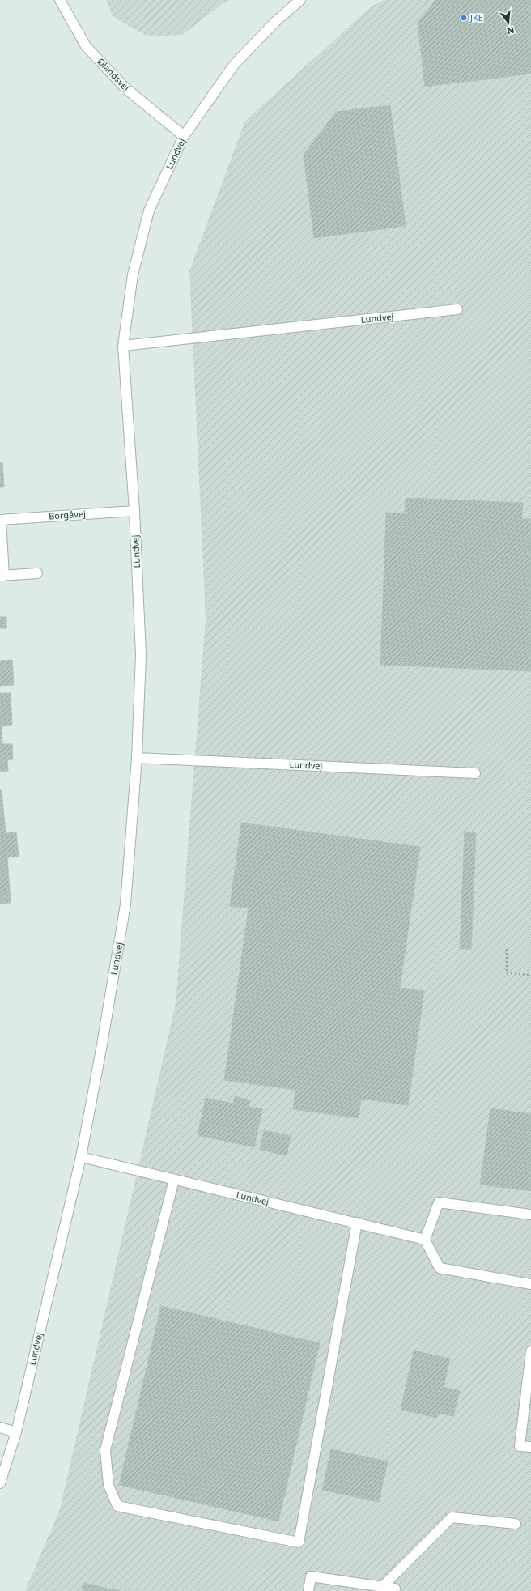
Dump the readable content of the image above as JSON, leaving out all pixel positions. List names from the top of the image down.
{
  "streets": {
    "street": ["Ølandsvej", "Lundvej", "Borgåvej"]
  },
  "crossings": [
    ["Ølandsvej", "Lundvej"],
    ["Lundvej", "Borgåvej"]
  ],
  "places": ["JKE"],
  "north": "bottom"
}
